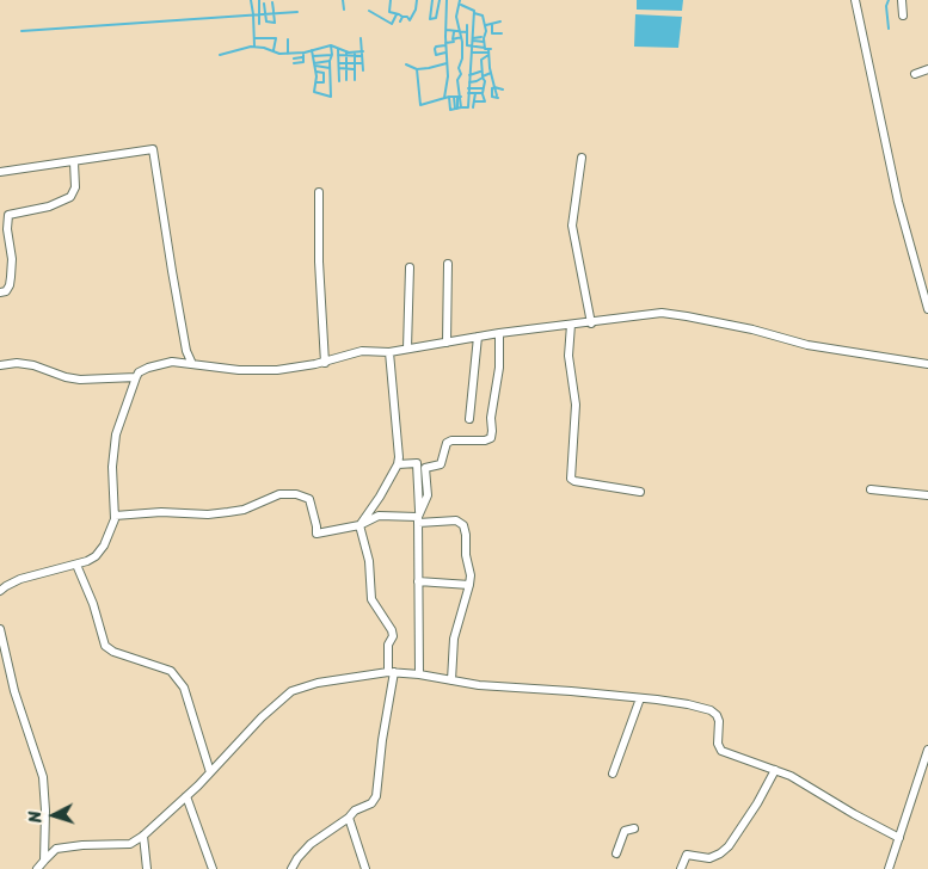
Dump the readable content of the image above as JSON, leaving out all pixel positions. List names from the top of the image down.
{
  "north": "left"
}
